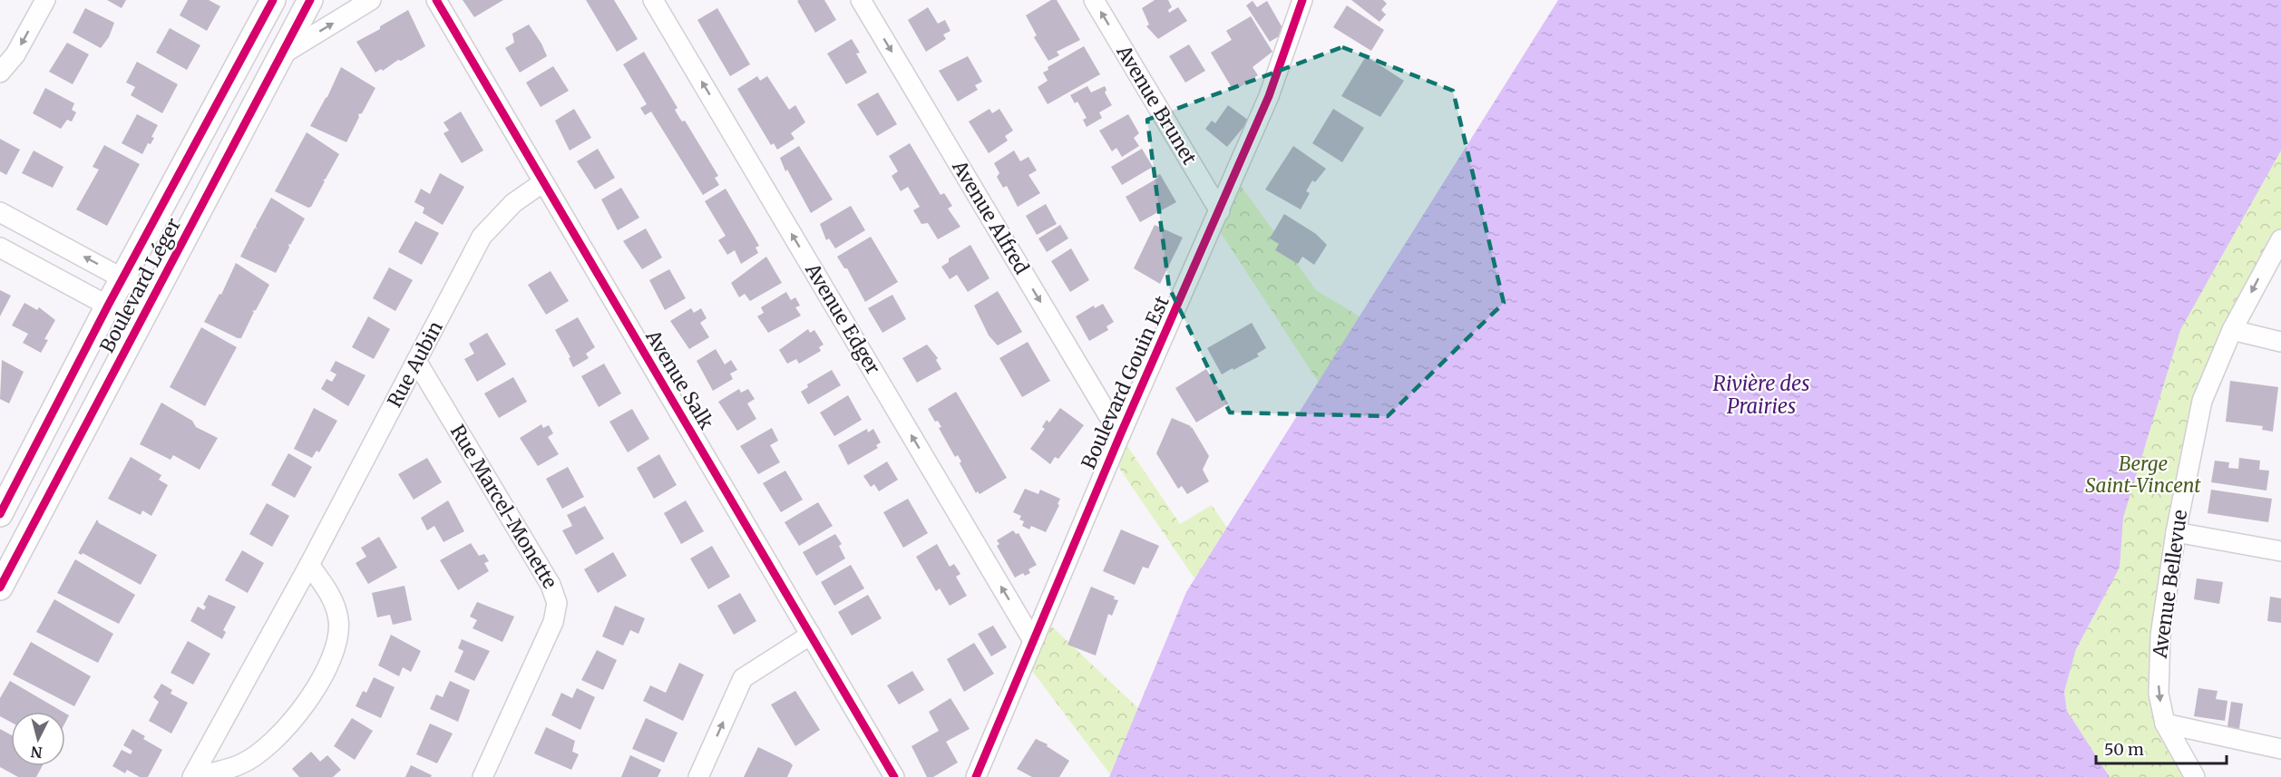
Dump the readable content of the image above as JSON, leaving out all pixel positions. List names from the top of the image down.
{
  "streets": {
    "main road": ["Boulevard Léger"],
    "street": [
      "Avenue Brunet",
      "Avenue Alfred",
      "Avenue Edger",
      "Rue Aubin",
      "Avenue Salk",
      "Boulevard Gouin Est",
      "Rue Marcel-Monette",
      "Avenue Bellevue"
    ]
  },
  "crossings": [
    ["Avenue Brunet", "Boulevard Gouin Est"],
    ["Avenue Alfred", "Boulevard Gouin Est"],
    ["Avenue Edger", "Boulevard Gouin Est"],
    ["Rue Aubin", "Avenue Salk"],
    ["Rue Aubin", "Rue Marcel-Monette"]
  ],
  "one_way": [
    "Avenue Brunet",
    "Avenue Alfred",
    "Avenue Edger",
    "Avenue Bellevue"
  ],
  "water": ["Rivière des Prairies"],
  "parks": ["Berge Saint-Vincent"],
  "scale_bar": "50 m",
  "north": "bottom"
}
